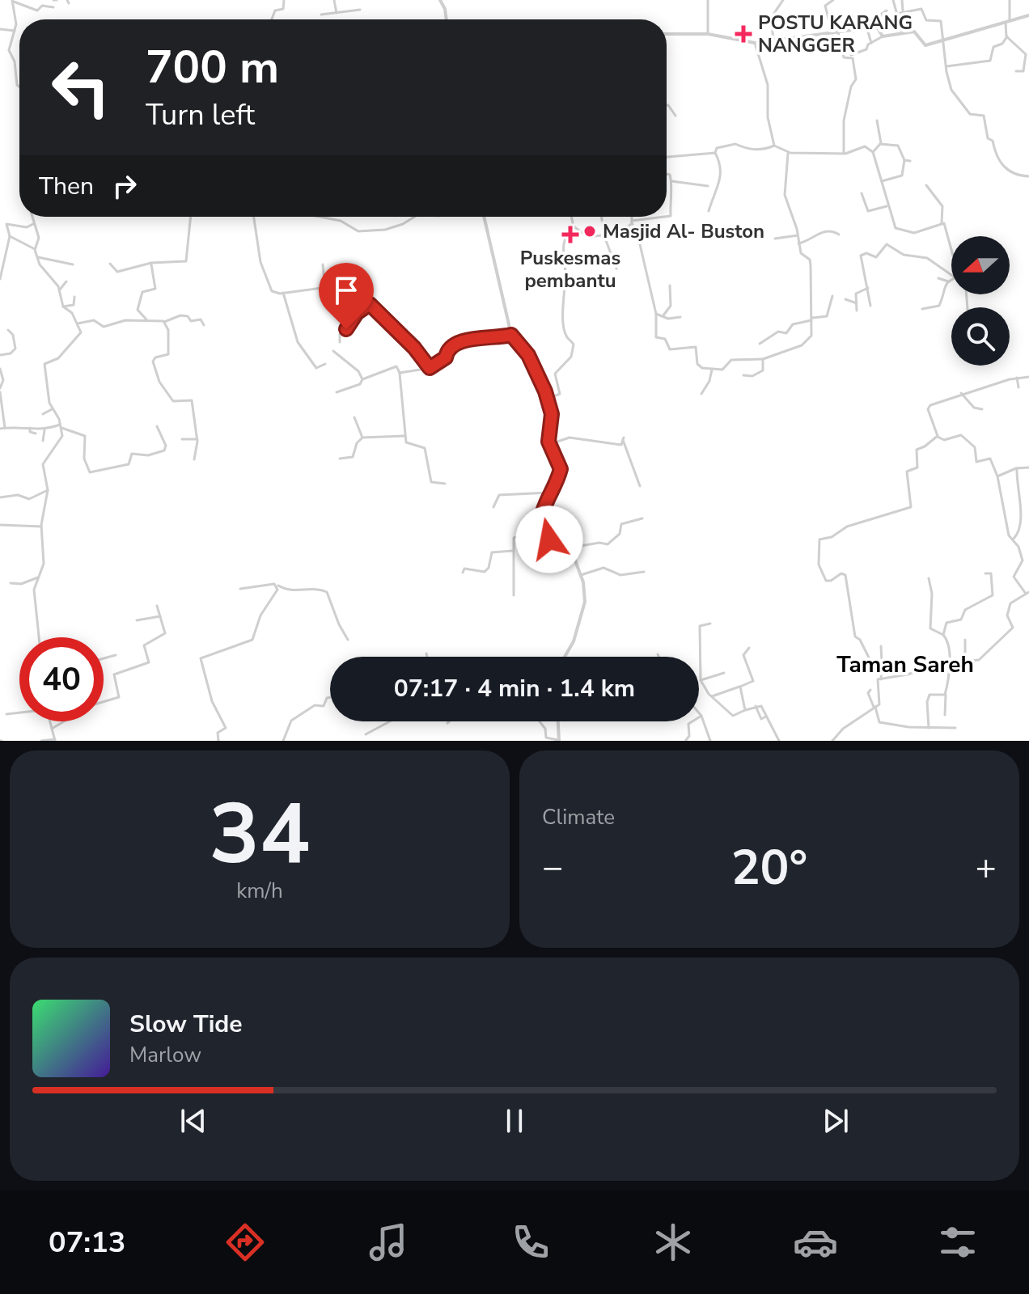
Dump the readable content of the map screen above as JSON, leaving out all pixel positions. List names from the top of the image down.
{
  "districts": ["Taman Sareh"],
  "places": {
    "health": ["POSTU KARANG NANGGER", "Puskesmas pembantu"],
    "other": ["Masjid Al- Buston"]
  },
  "north": "left",
  "page": {
    "turn": ["700 m", "Turn left"],
    "then": "Then",
    "limit": "40",
    "trip": "07:17 · 4 min · 1.4 km",
    "tile": [
      ["34", "km/h"],
      "Climate"
    ],
    "heat": ["−", "20°", "+"],
    "song": ["Slow Tide", "Marlow"],
    "tabs": "07:13"
  }
}
